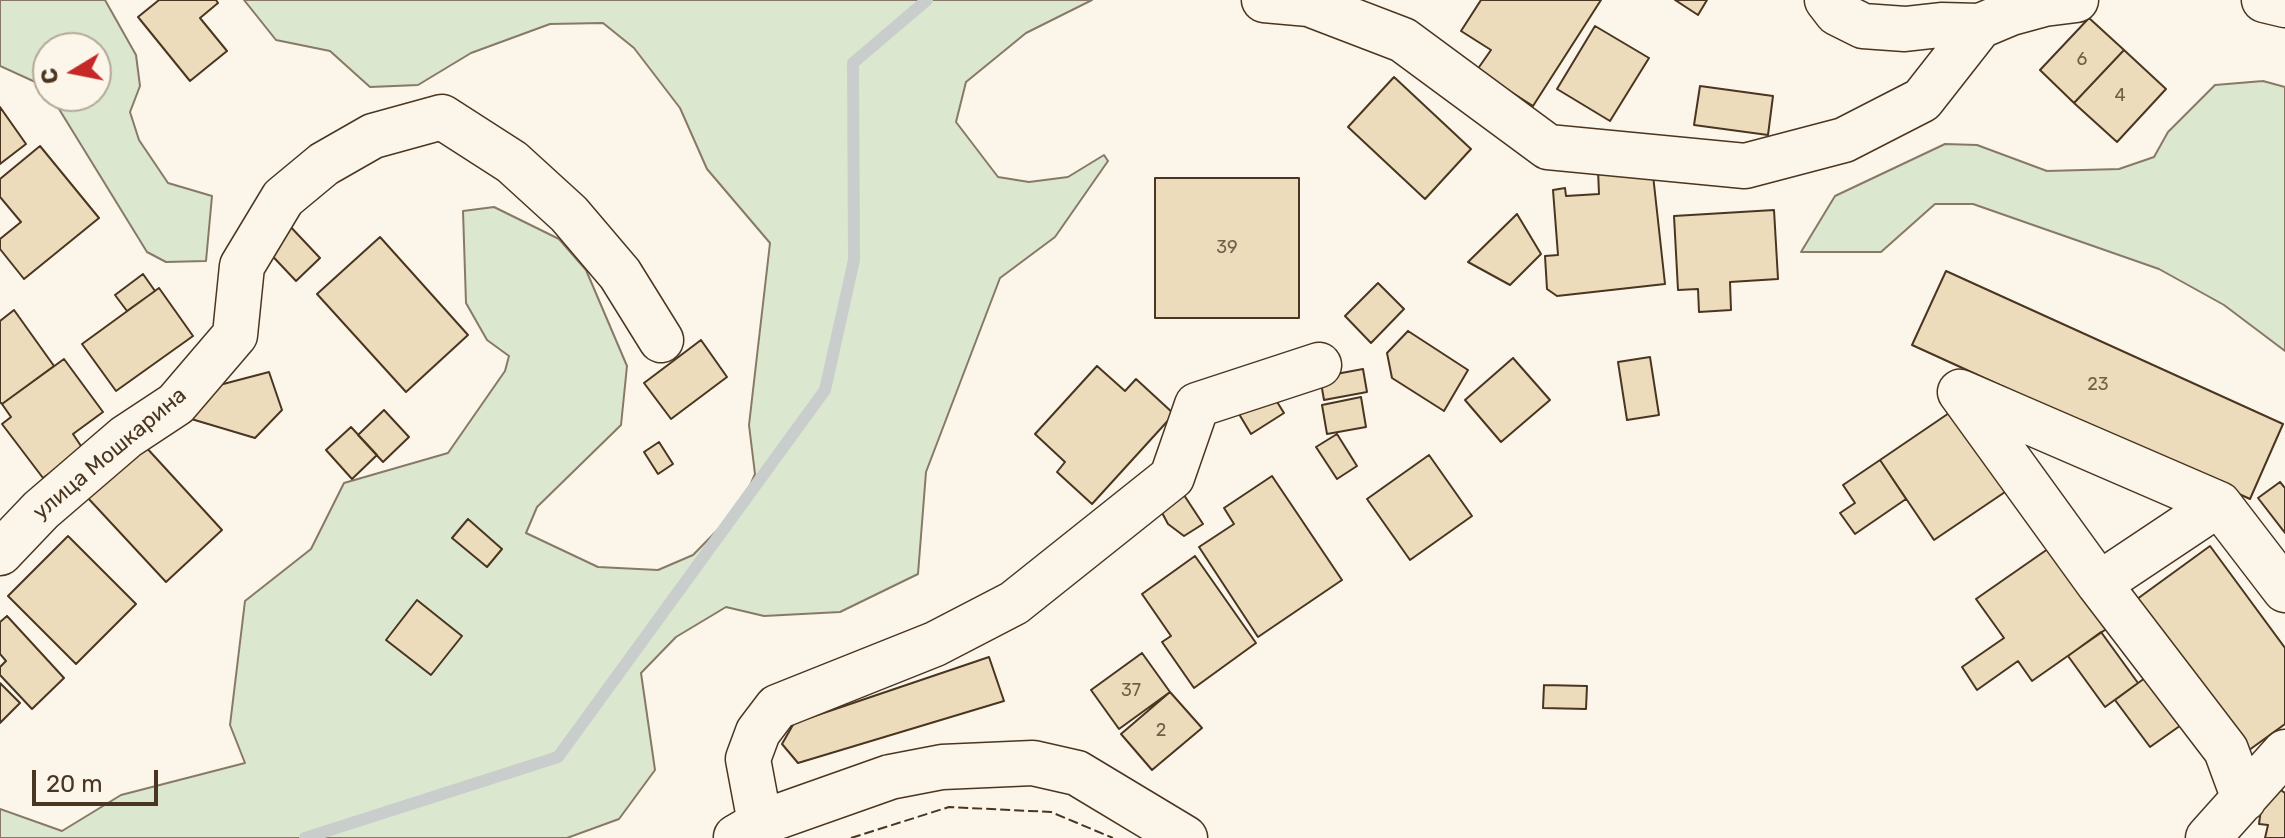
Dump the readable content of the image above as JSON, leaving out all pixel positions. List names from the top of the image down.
{
  "streets": {
    "street": ["улица Мошкарина"]
  },
  "house_numbers": [
    "6",
    "4",
    "39",
    "23",
    "37",
    "2"
  ],
  "scale_bar": "20 m",
  "north": "left"
}
